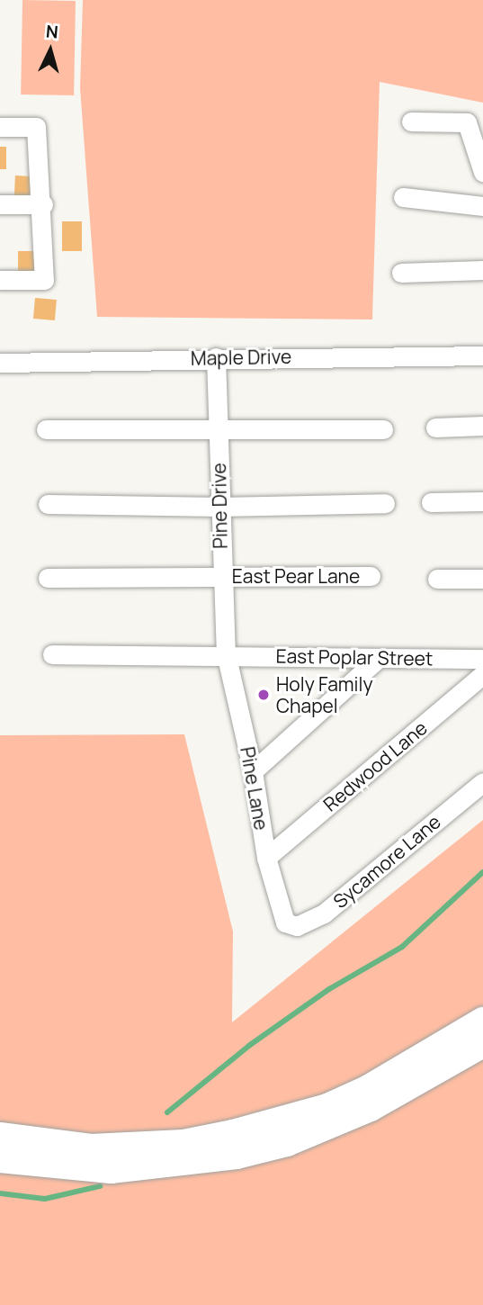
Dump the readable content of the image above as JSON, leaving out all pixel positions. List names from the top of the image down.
{
  "streets": {
    "street": [
      "Maple Drive",
      "Pine Drive",
      "East Pear Lane",
      "East Poplar Street",
      "Redwood Lane",
      "Pine Lane",
      "Sycamore Lane"
    ]
  },
  "crossings": [
    ["Maple Drive", "Pine Drive"],
    ["Pine Drive", "East Pear Lane"],
    ["Pine Drive", "East Poplar Street"],
    ["Pine Drive", "Pine Lane"],
    ["East Poplar Street", "Pine Lane"],
    ["Redwood Lane", "Pine Lane"],
    ["Pine Lane", "Sycamore Lane"]
  ],
  "places": ["Holy Family Chapel"],
  "north": "top"
}
